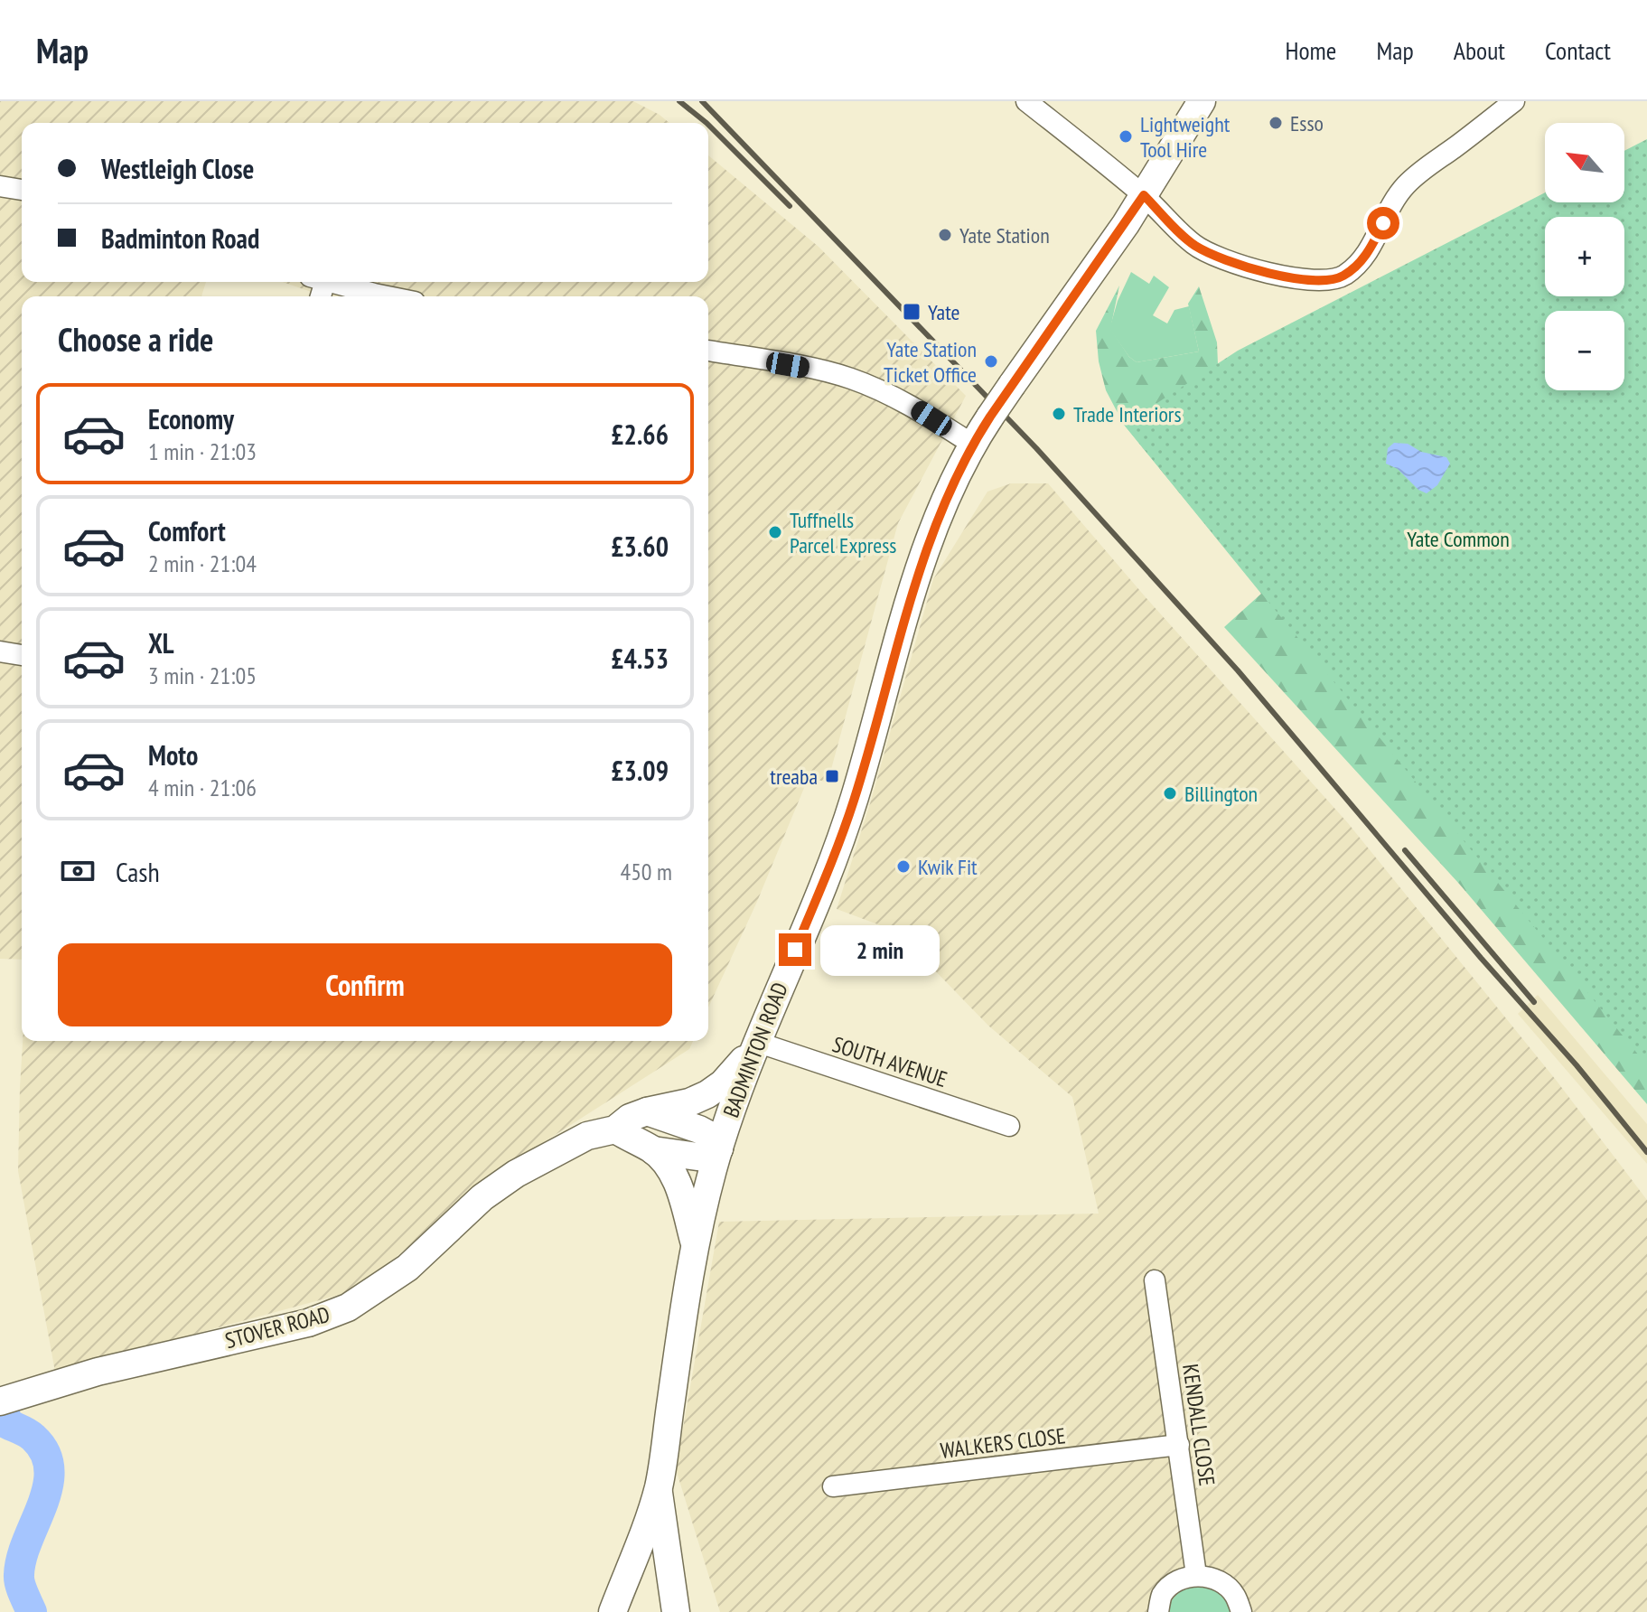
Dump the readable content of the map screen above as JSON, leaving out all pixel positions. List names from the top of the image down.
{
  "streets": {
    "main road": ["BADMINTON ROAD", "STOVER ROAD"],
    "street": ["SOUTH AVENUE", "KENDALL CLOSE", "WALKERS CLOSE"]
  },
  "crossings": [
    ["BADMINTON ROAD", "SOUTH AVENUE"],
    ["BADMINTON ROAD", "STOVER ROAD"],
    ["SOUTH AVENUE", "STOVER ROAD"],
    ["KENDALL CLOSE", "WALKERS CLOSE"]
  ],
  "parks": ["Yate Common"],
  "places": {
    "other": [
      "Esso",
      "Lightweight Tool Hire",
      "Yate Station",
      "Yate Station Ticket Office",
      "Trade Interiors",
      "Tuffnells Parcel Express",
      "Billington",
      "Kwik Fit"
    ],
    "transit": ["Yate", "treaba"]
  },
  "north": "top left",
  "page": {
    "header": "Map",
    "nav": [
      "Home",
      "Map",
      "About",
      "Contact"
    ],
    "map_buttons": ["+", "−"],
    "banner": ["Westleigh Close", "Badminton Road"],
    "heading": "Choose a ride",
    "list": [
      {
        "name": "Economy",
        "note": "1 min · 21:03",
        "value": "£2.66"
      },
      {
        "name": "Comfort",
        "note": "2 min · 21:04",
        "value": "£3.60"
      },
      {
        "name": "XL",
        "note": "3 min · 21:05",
        "value": "£4.53"
      },
      {
        "name": "Moto",
        "note": "4 min · 21:06",
        "value": "£3.09"
      }
    ],
    "pay": ["Cash", "450 m"],
    "bubble": "2 min",
    "buttons": "Confirm"
  }
}
